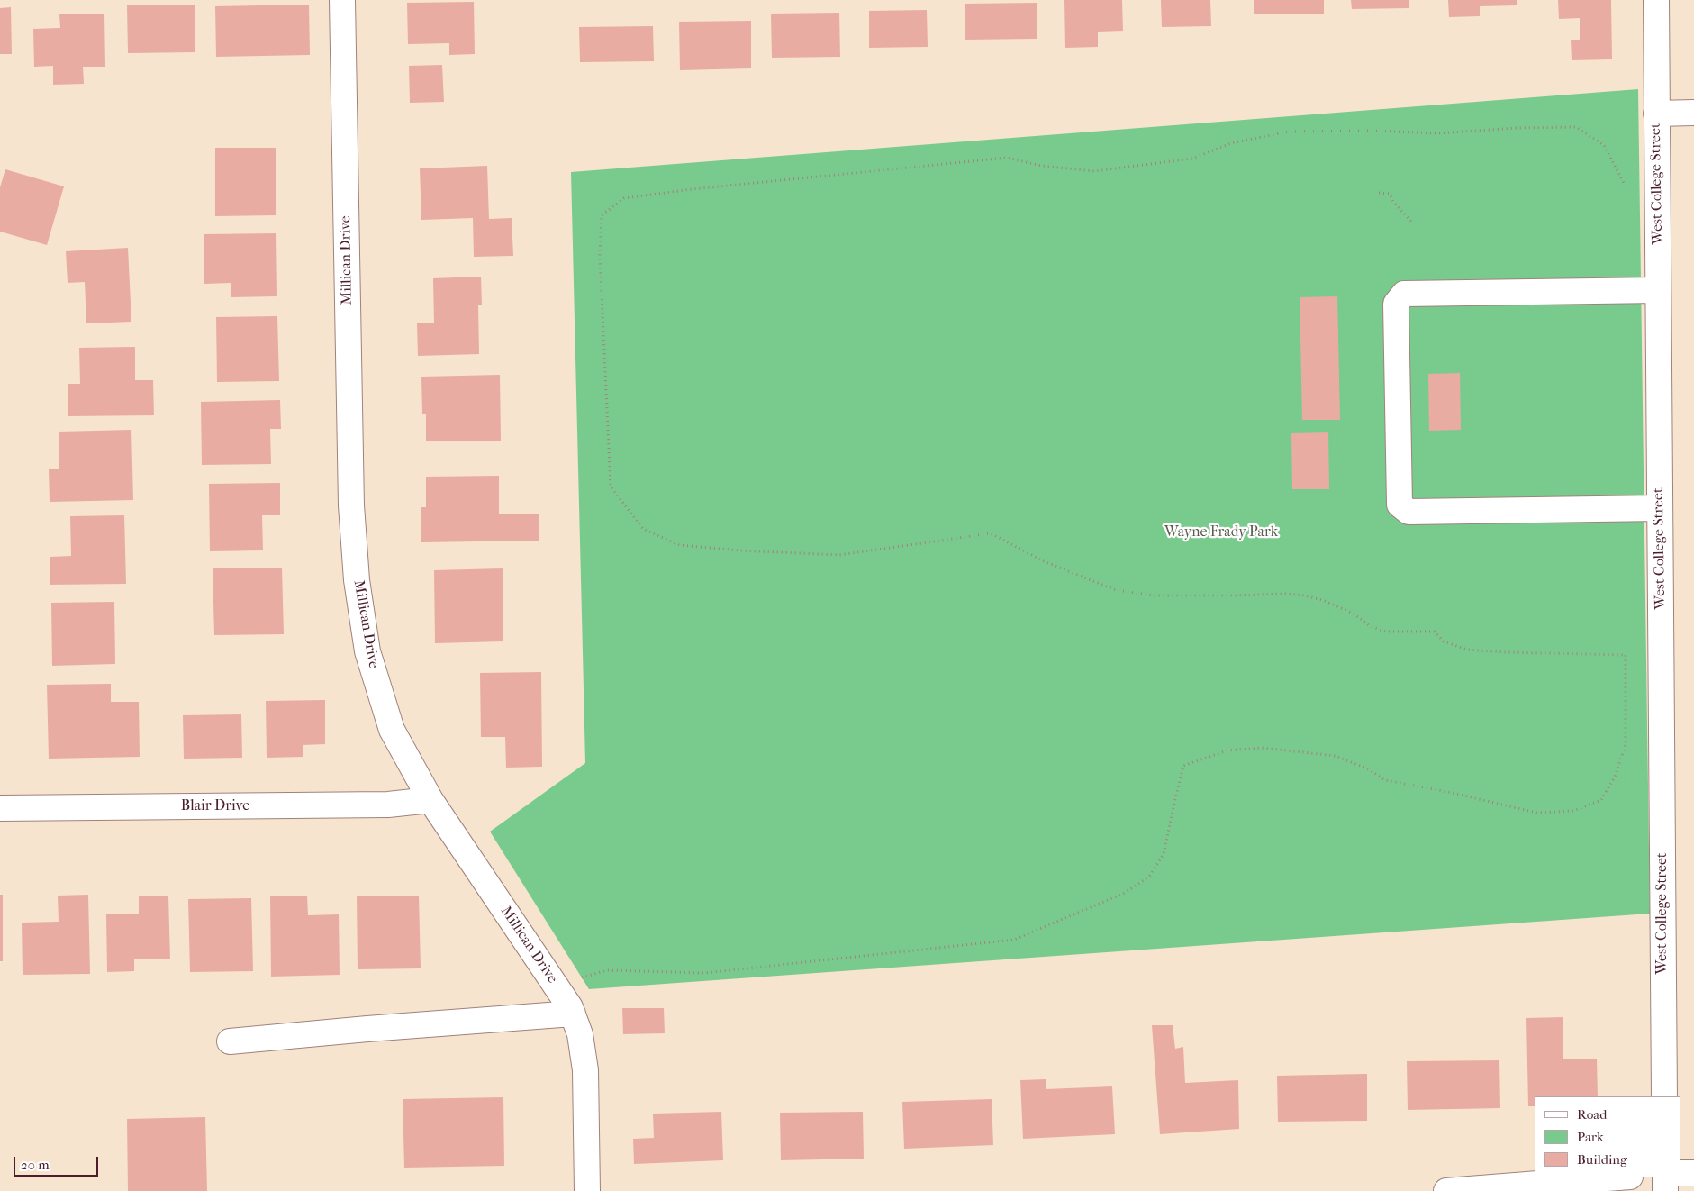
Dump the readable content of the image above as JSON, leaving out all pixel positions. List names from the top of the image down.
{
  "streets": {
    "street": ["West College Street", "Millican Drive", "Blair Drive"]
  },
  "crossings": [
    ["Millican Drive", "Blair Drive"]
  ],
  "parks": ["Wayne Frady Park"],
  "legend": ["Road", "Park", "Building"],
  "scale_bar": "20 m"
}
